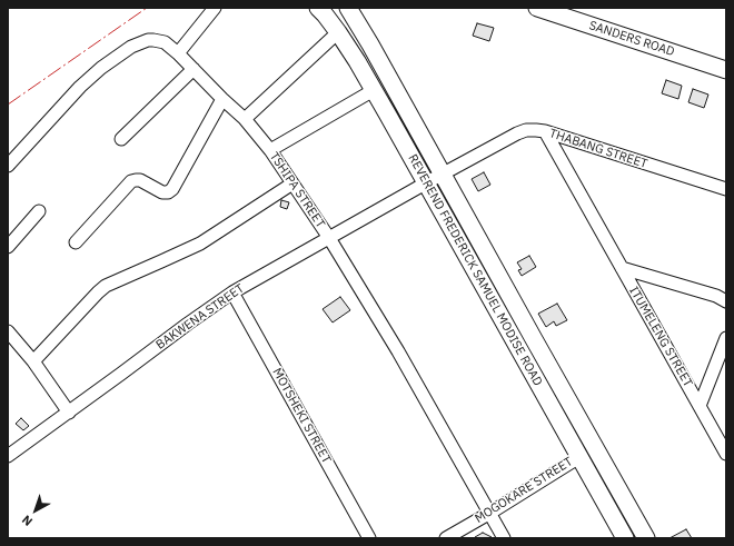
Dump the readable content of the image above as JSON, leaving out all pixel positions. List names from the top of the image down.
{
  "streets": {
    "main road": ["SANDERS ROAD", "REVEREND FREDERICK SAMUEL MODISE ROAD"],
    "street": [
      "THABANG STREET",
      "TSHIPA STREET",
      "BAKWENA STREET",
      "ITUMELENG STREET",
      "MOTSHEKI STREET",
      "MOGOKARE STREET"
    ]
  },
  "crossings": [
    ["THABANG STREET", "REVEREND FREDERICK SAMUEL MODISE ROAD"],
    ["THABANG STREET", "BAKWENA STREET"],
    ["THABANG STREET", "ITUMELENG STREET"],
    ["TSHIPA STREET", "BAKWENA STREET"],
    ["TSHIPA STREET", "MOGOKARE STREET"],
    ["REVEREND FREDERICK SAMUEL MODISE ROAD", "BAKWENA STREET"],
    ["REVEREND FREDERICK SAMUEL MODISE ROAD", "MOGOKARE STREET"],
    ["BAKWENA STREET", "MOTSHEKI STREET"]
  ],
  "north": "bottom left"
}
